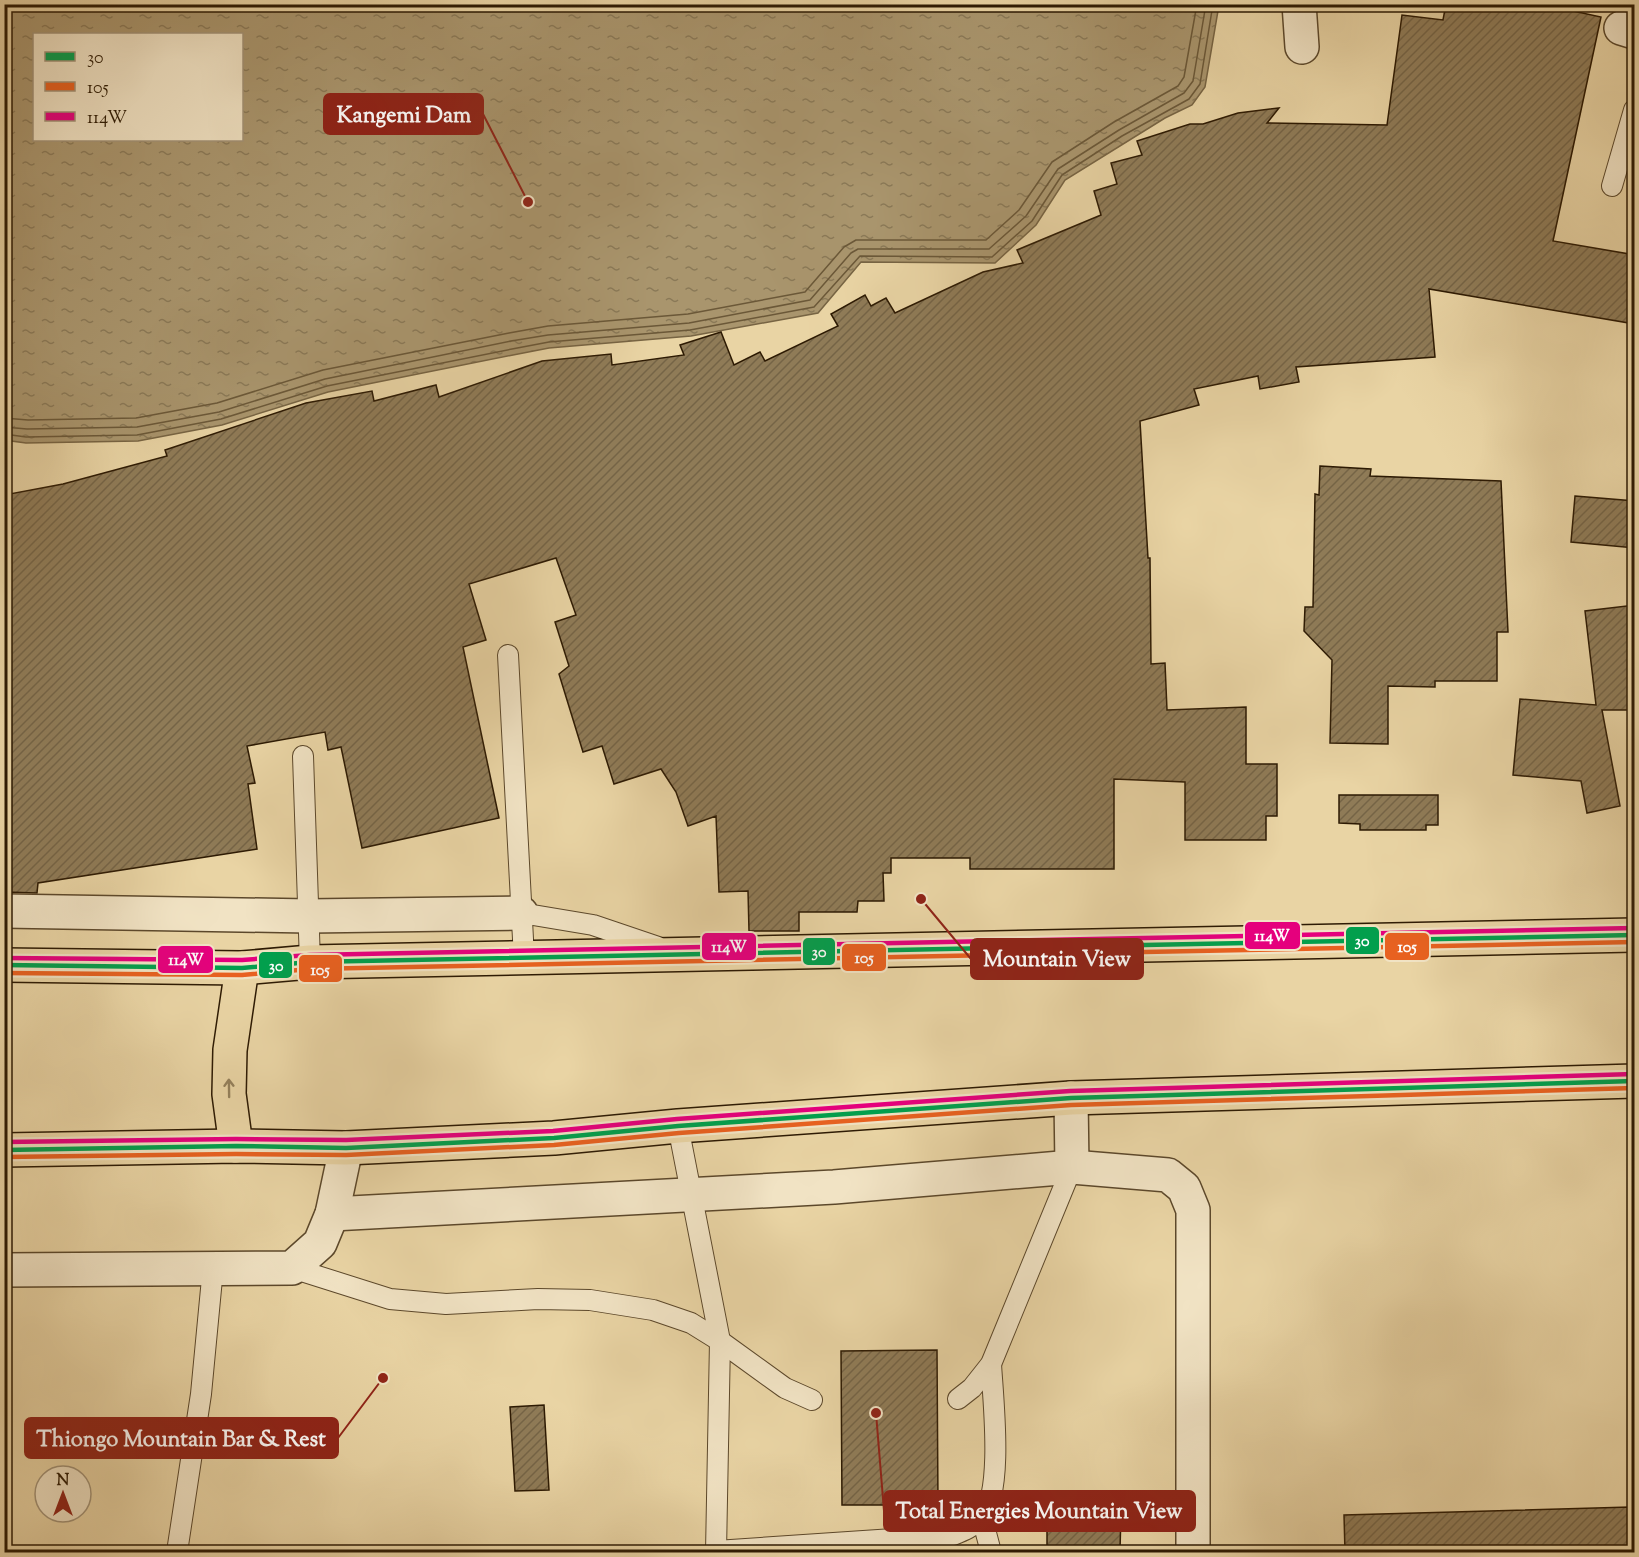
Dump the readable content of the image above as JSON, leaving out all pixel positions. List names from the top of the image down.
{
  "places": [
    "Kangemi Dam",
    "Mountain View",
    "Thiongo Mountain Bar & Rest",
    "Total Energies Mountain View"
  ],
  "lines": ["transit line 114W", "transit line 30", "transit line 105"],
  "legend": ["30", "105", "114W"],
  "north": "top"
}
